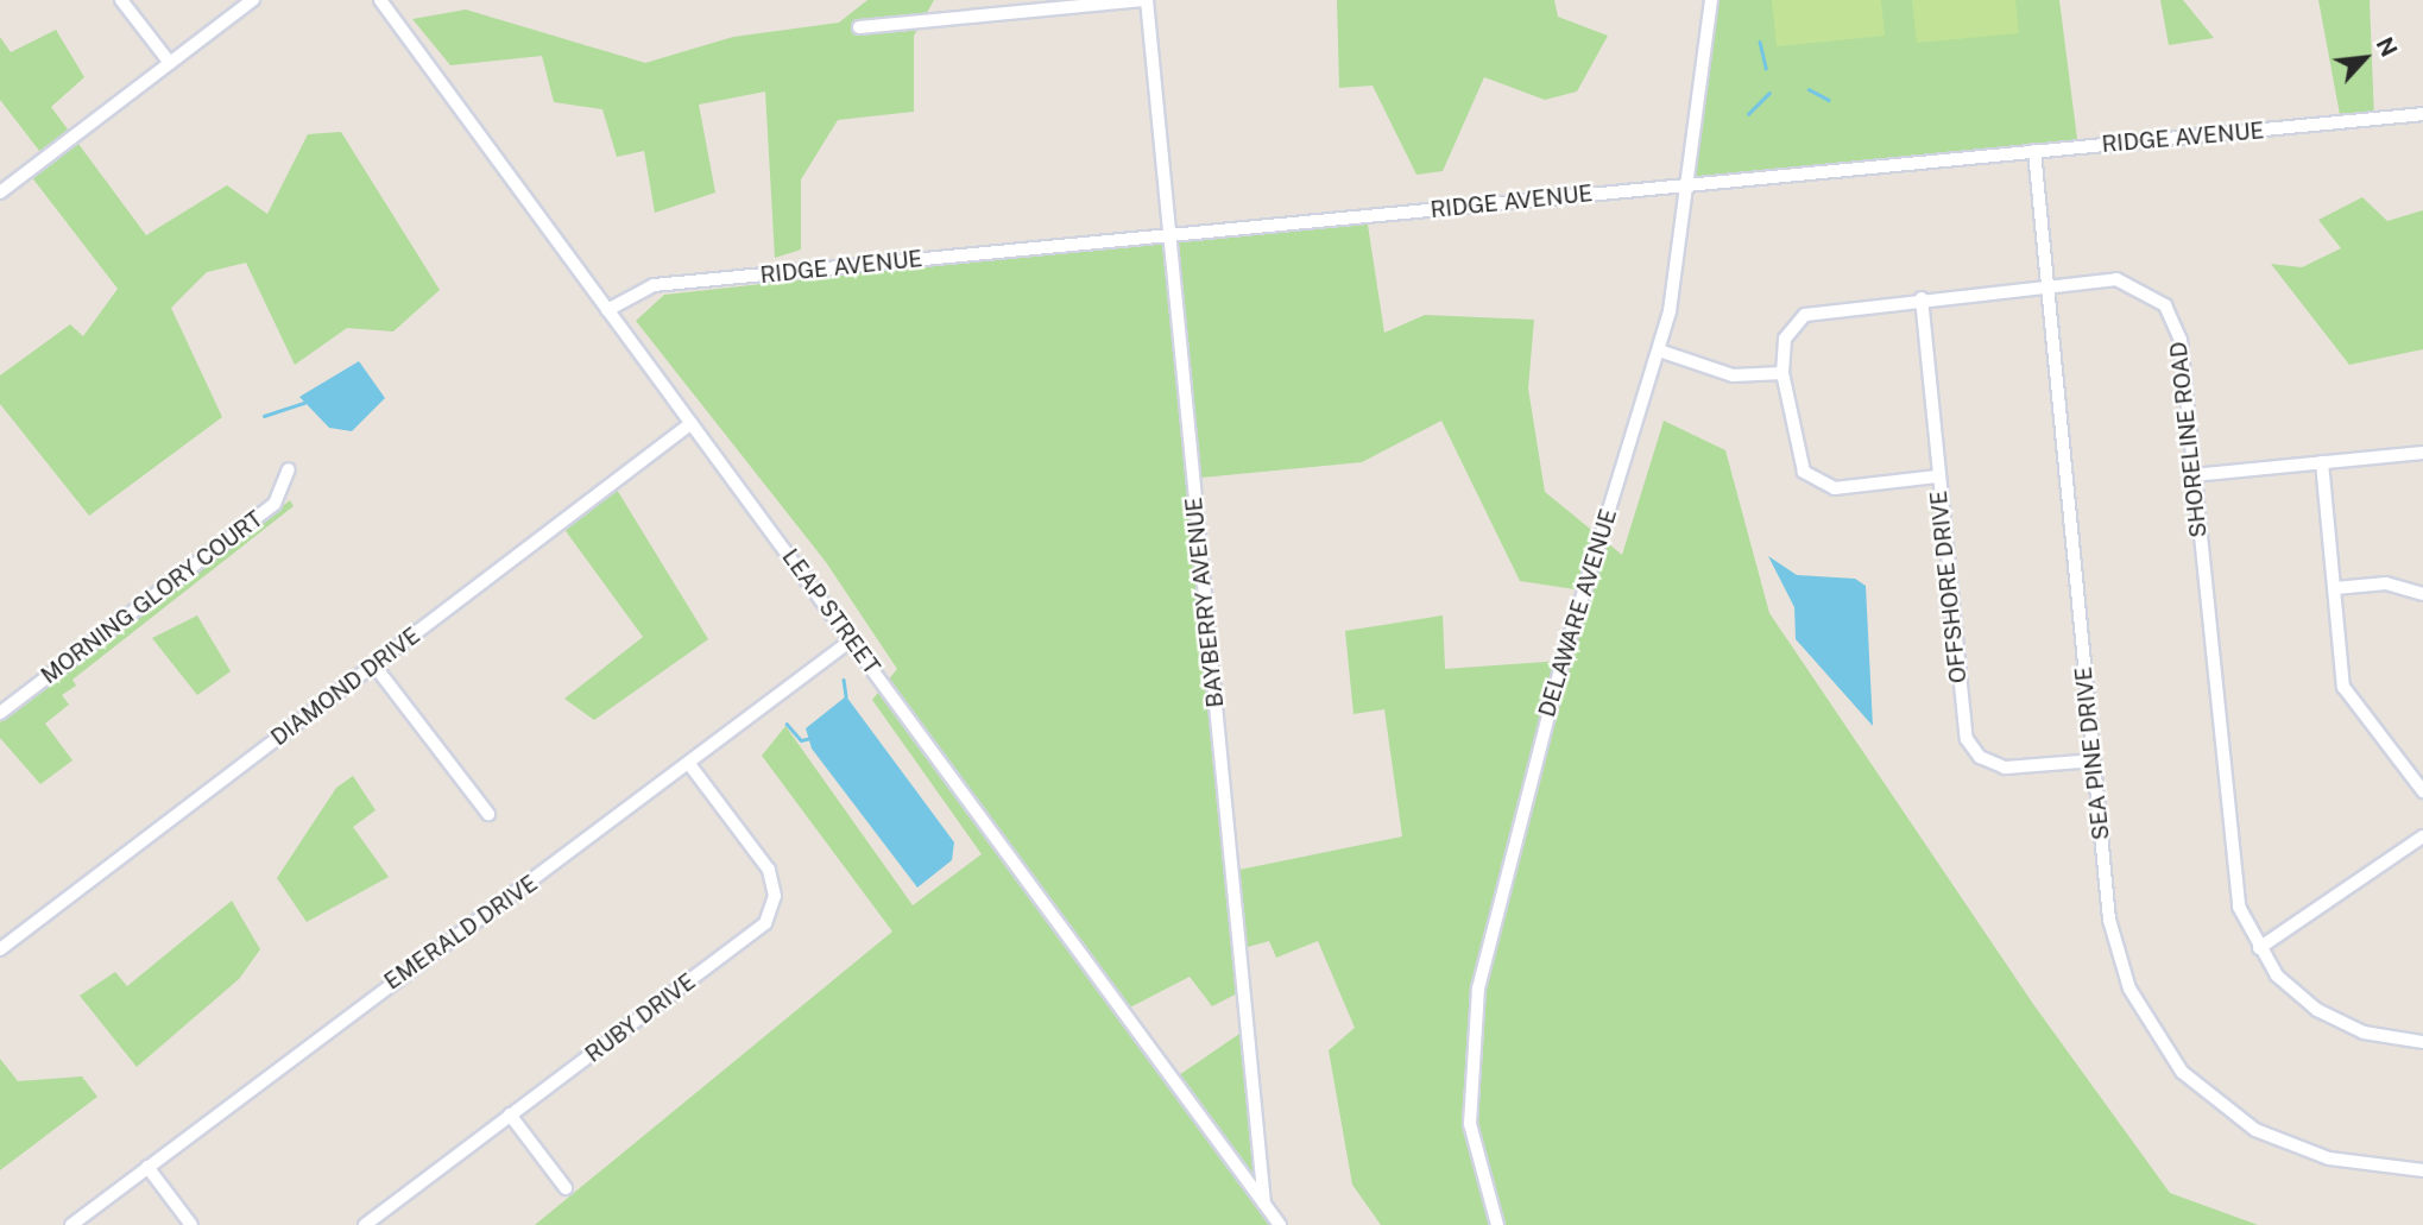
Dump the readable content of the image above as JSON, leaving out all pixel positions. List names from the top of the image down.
{
  "streets": {
    "street": [
      "RIDGE AVENUE",
      "SHORELINE ROAD",
      "OFFSHORE DRIVE",
      "MORNING GLORY COURT",
      "BAYBERRY AVENUE",
      "LEAP STREET",
      "DELAWARE AVENUE",
      "DIAMOND DRIVE",
      "SEA PINE DRIVE",
      "EMERALD DRIVE",
      "RUBY DRIVE"
    ]
  },
  "crossings": [
    ["RIDGE AVENUE", "BAYBERRY AVENUE"],
    ["RIDGE AVENUE", "LEAP STREET"],
    ["RIDGE AVENUE", "DELAWARE AVENUE"],
    ["RIDGE AVENUE", "SEA PINE DRIVE"],
    ["SHORELINE ROAD", "OFFSHORE DRIVE"],
    ["SHORELINE ROAD", "SEA PINE DRIVE"],
    ["OFFSHORE DRIVE", "SEA PINE DRIVE"],
    ["BAYBERRY AVENUE", "LEAP STREET"],
    ["LEAP STREET", "DIAMOND DRIVE"],
    ["LEAP STREET", "EMERALD DRIVE"],
    ["EMERALD DRIVE", "RUBY DRIVE"]
  ],
  "north": "top right"
}
